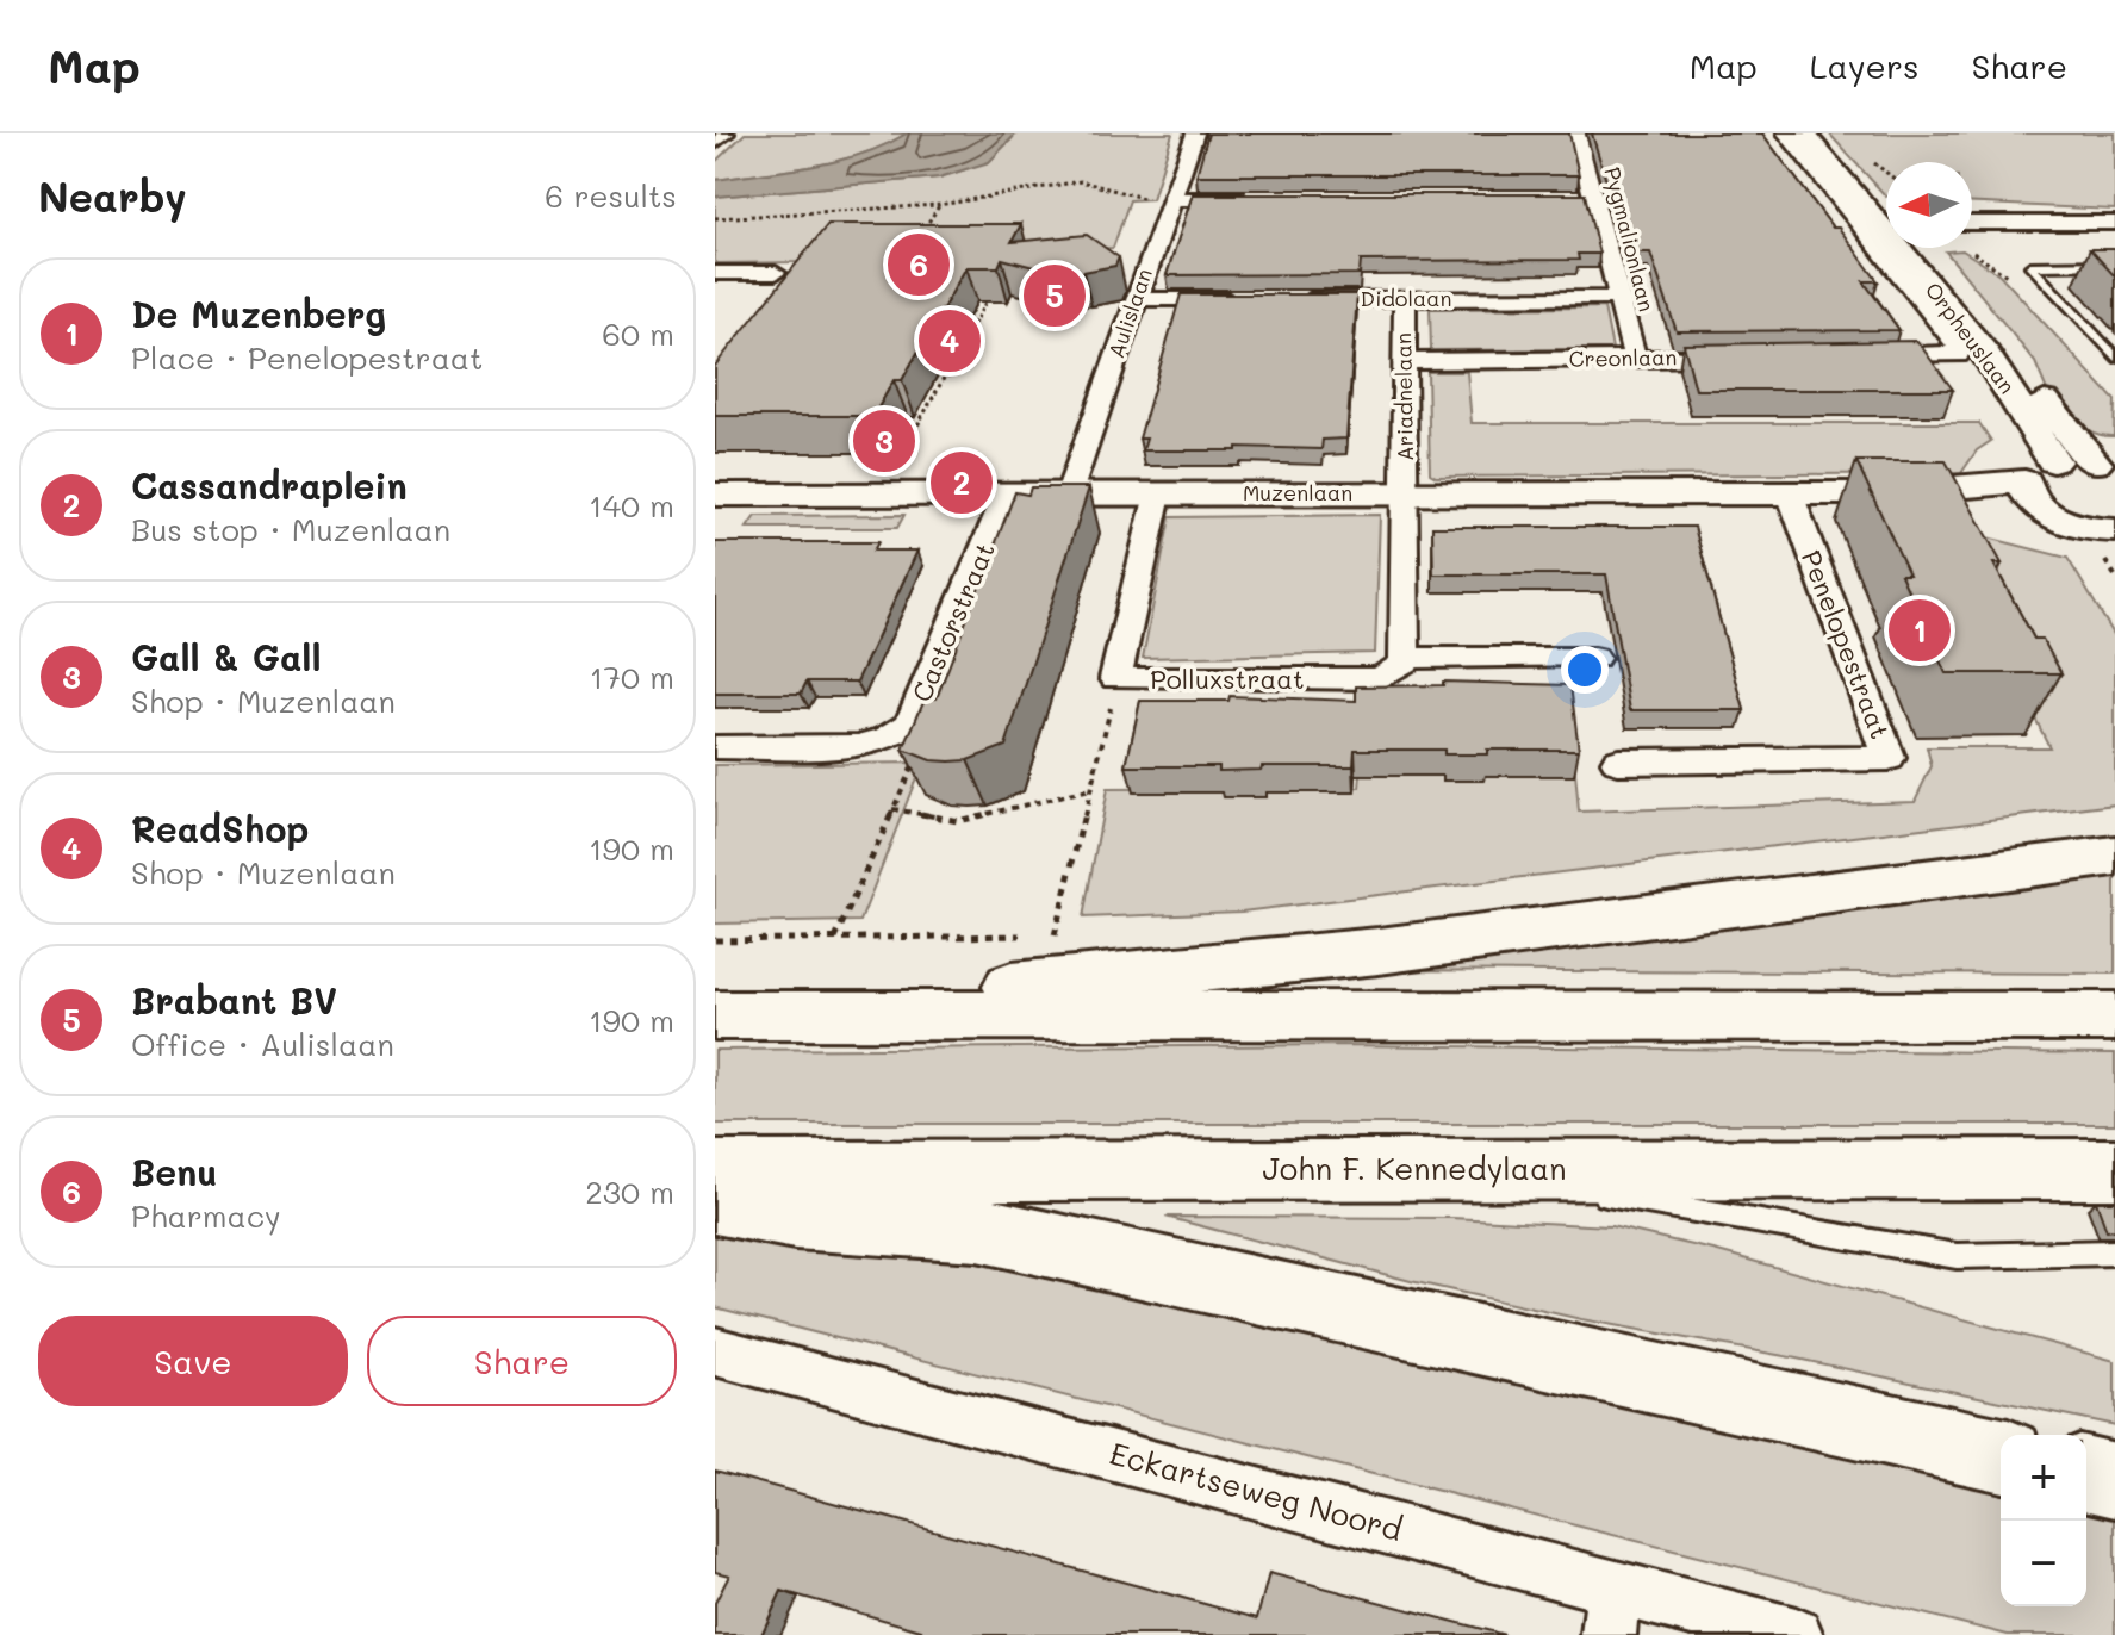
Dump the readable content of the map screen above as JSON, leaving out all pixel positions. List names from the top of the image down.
{
  "streets": {
    "main road": ["Orpheuslaan", "Muzenlaan", "John F. Kennedylaan"],
    "street": [
      "Pygmalionlaan",
      "Didolaan",
      "Aulislaan",
      "Creonlaan",
      "Ariadnelaan",
      "Castorstraat",
      "Penelopestraat",
      "Polluxstraat",
      "Eckartseweg Noord"
    ]
  },
  "crossings": [
    ["Pygmalionlaan", "Didolaan"],
    ["Pygmalionlaan", "Creonlaan"],
    ["Didolaan", "Ariadnelaan"],
    ["Aulislaan", "Muzenlaan"],
    ["Orpheuslaan", "Muzenlaan"],
    ["Creonlaan", "Ariadnelaan"],
    ["Ariadnelaan", "Muzenlaan"],
    ["Muzenlaan", "Castorstraat"],
    ["Muzenlaan", "Penelopestraat"],
    ["Muzenlaan", "Polluxstraat"]
  ],
  "north": "left",
  "page": {
    "header": "Map",
    "nav": ["Map", "Layers", "Share"],
    "heading": ["Nearby", "6 results"],
    "pins": [
      "6",
      "5",
      "4",
      "3",
      "2",
      "1"
    ],
    "list": [
      {
        "mark": "1",
        "name": "De Muzenberg",
        "note": "Place · Penelopestraat",
        "value": "60 m"
      },
      {
        "mark": "2",
        "name": "Cassandraplein",
        "note": "Bus stop · Muzenlaan",
        "value": "140 m"
      },
      {
        "mark": "3",
        "name": "Gall & Gall",
        "note": "Shop · Muzenlaan",
        "value": "170 m"
      },
      {
        "mark": "4",
        "name": "ReadShop",
        "note": "Shop · Muzenlaan",
        "value": "190 m"
      },
      {
        "mark": "5",
        "name": "Brabant BV",
        "note": "Office · Aulislaan",
        "value": "190 m"
      },
      {
        "mark": "6",
        "name": "Benu",
        "note": "Pharmacy",
        "value": "230 m"
      }
    ],
    "buttons": ["Save", "Share"],
    "map_buttons": ["+", "−"]
  }
}
